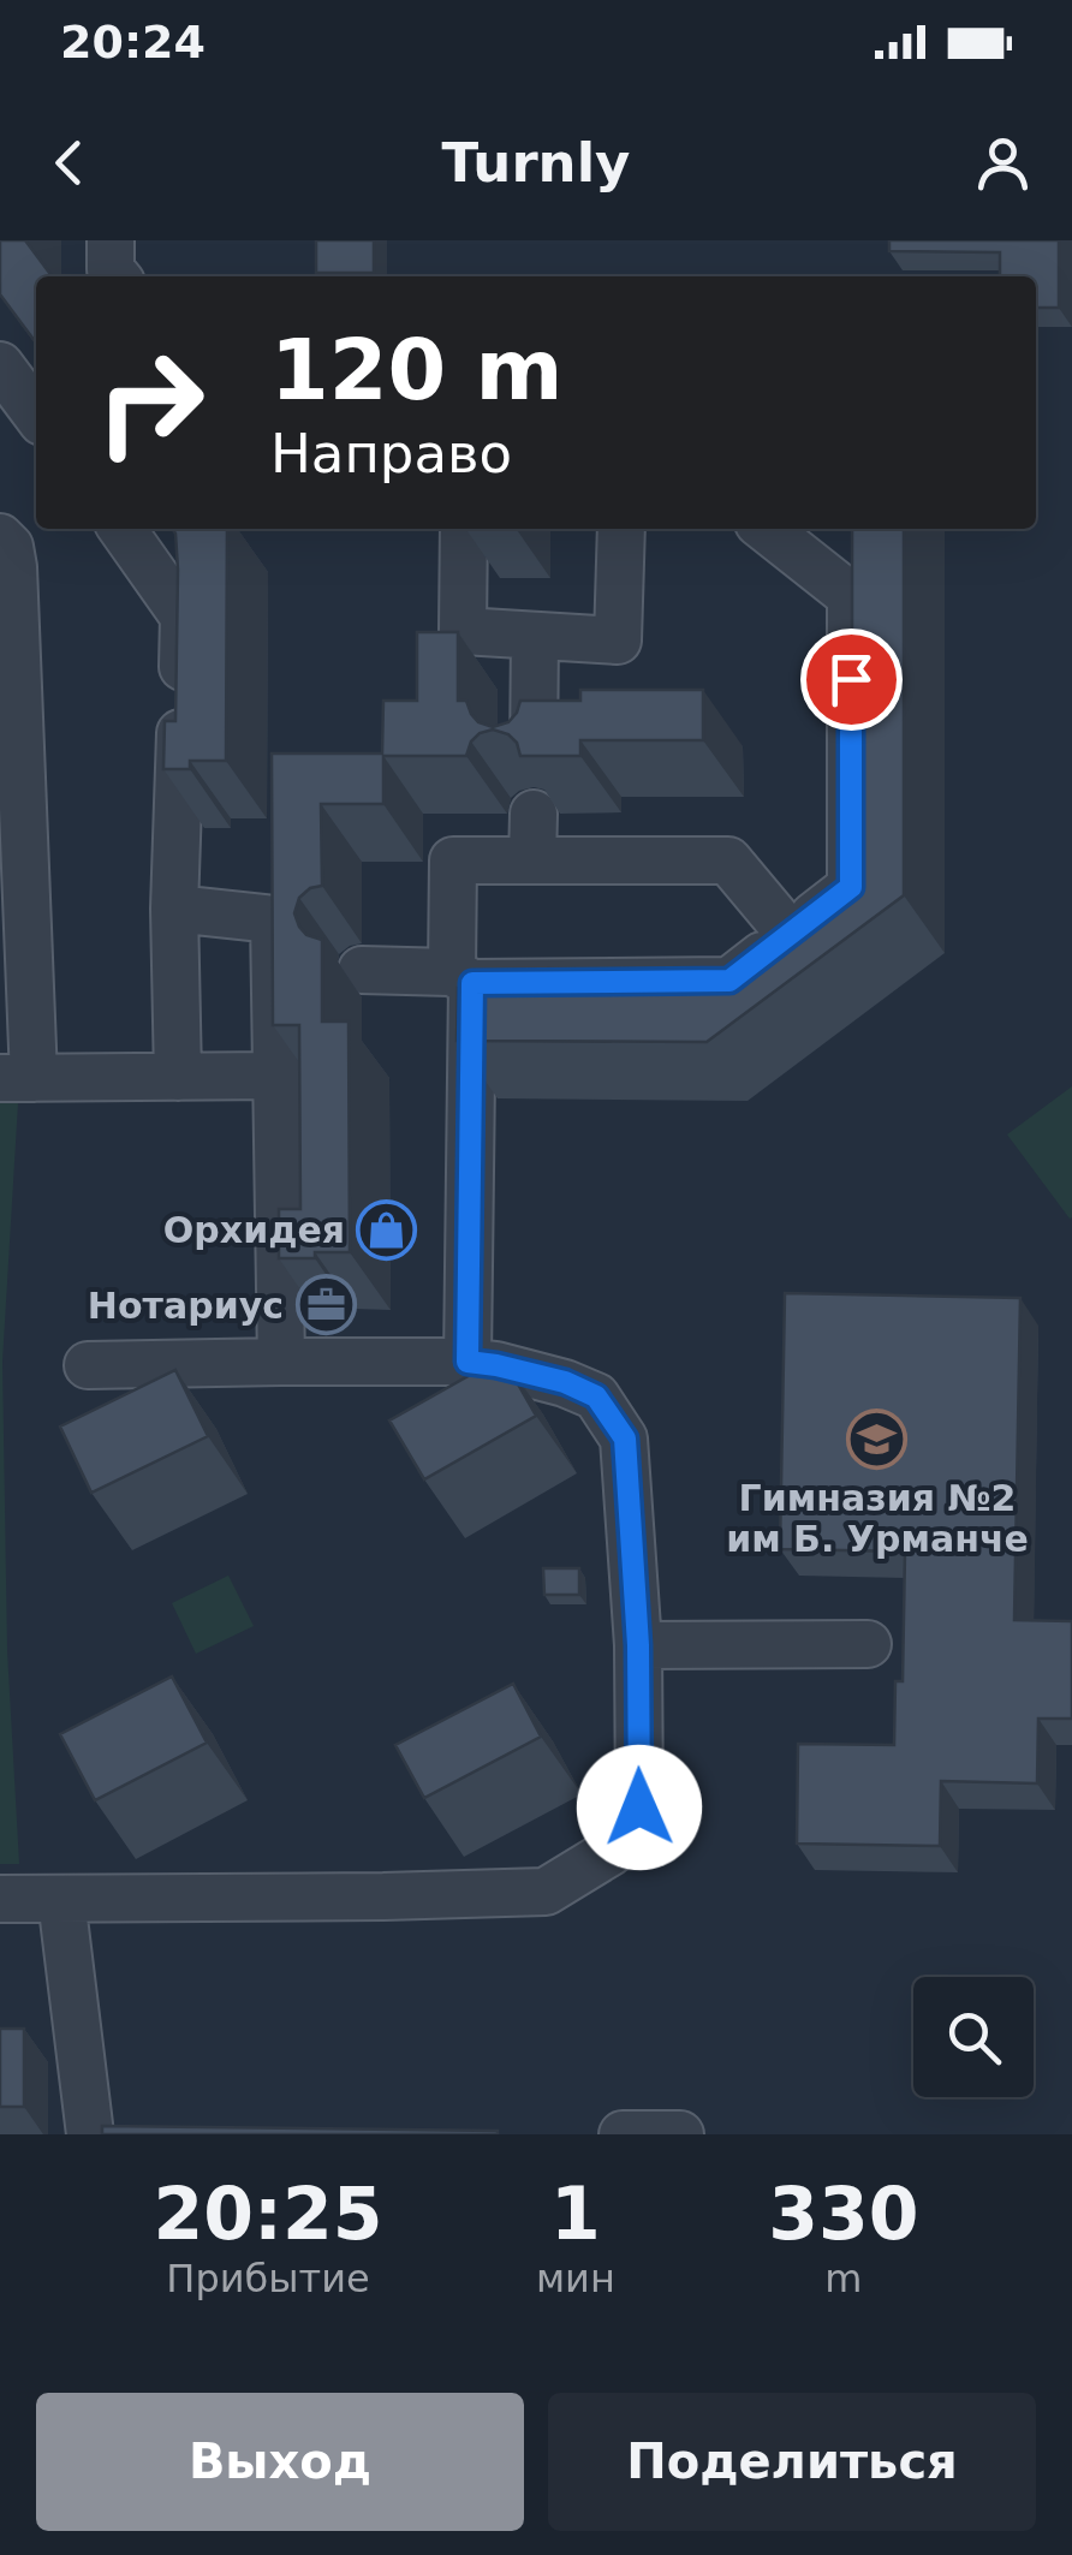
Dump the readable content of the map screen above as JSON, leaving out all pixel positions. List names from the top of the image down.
{
  "places": {
    "shop": ["Орхидея"],
    "office": ["Нотариус"],
    "school or university": ["Гимназия №2 им Б. Урманче"]
  },
  "page": {
    "status": "20:24",
    "header": "Turnly",
    "turn": ["120 m", "Направо"],
    "eta": [
      "20:25",
      "Прибытие",
      "1",
      "мин",
      "330",
      "m"
    ],
    "buttons": ["Выход", "Поделиться"]
  }
}
